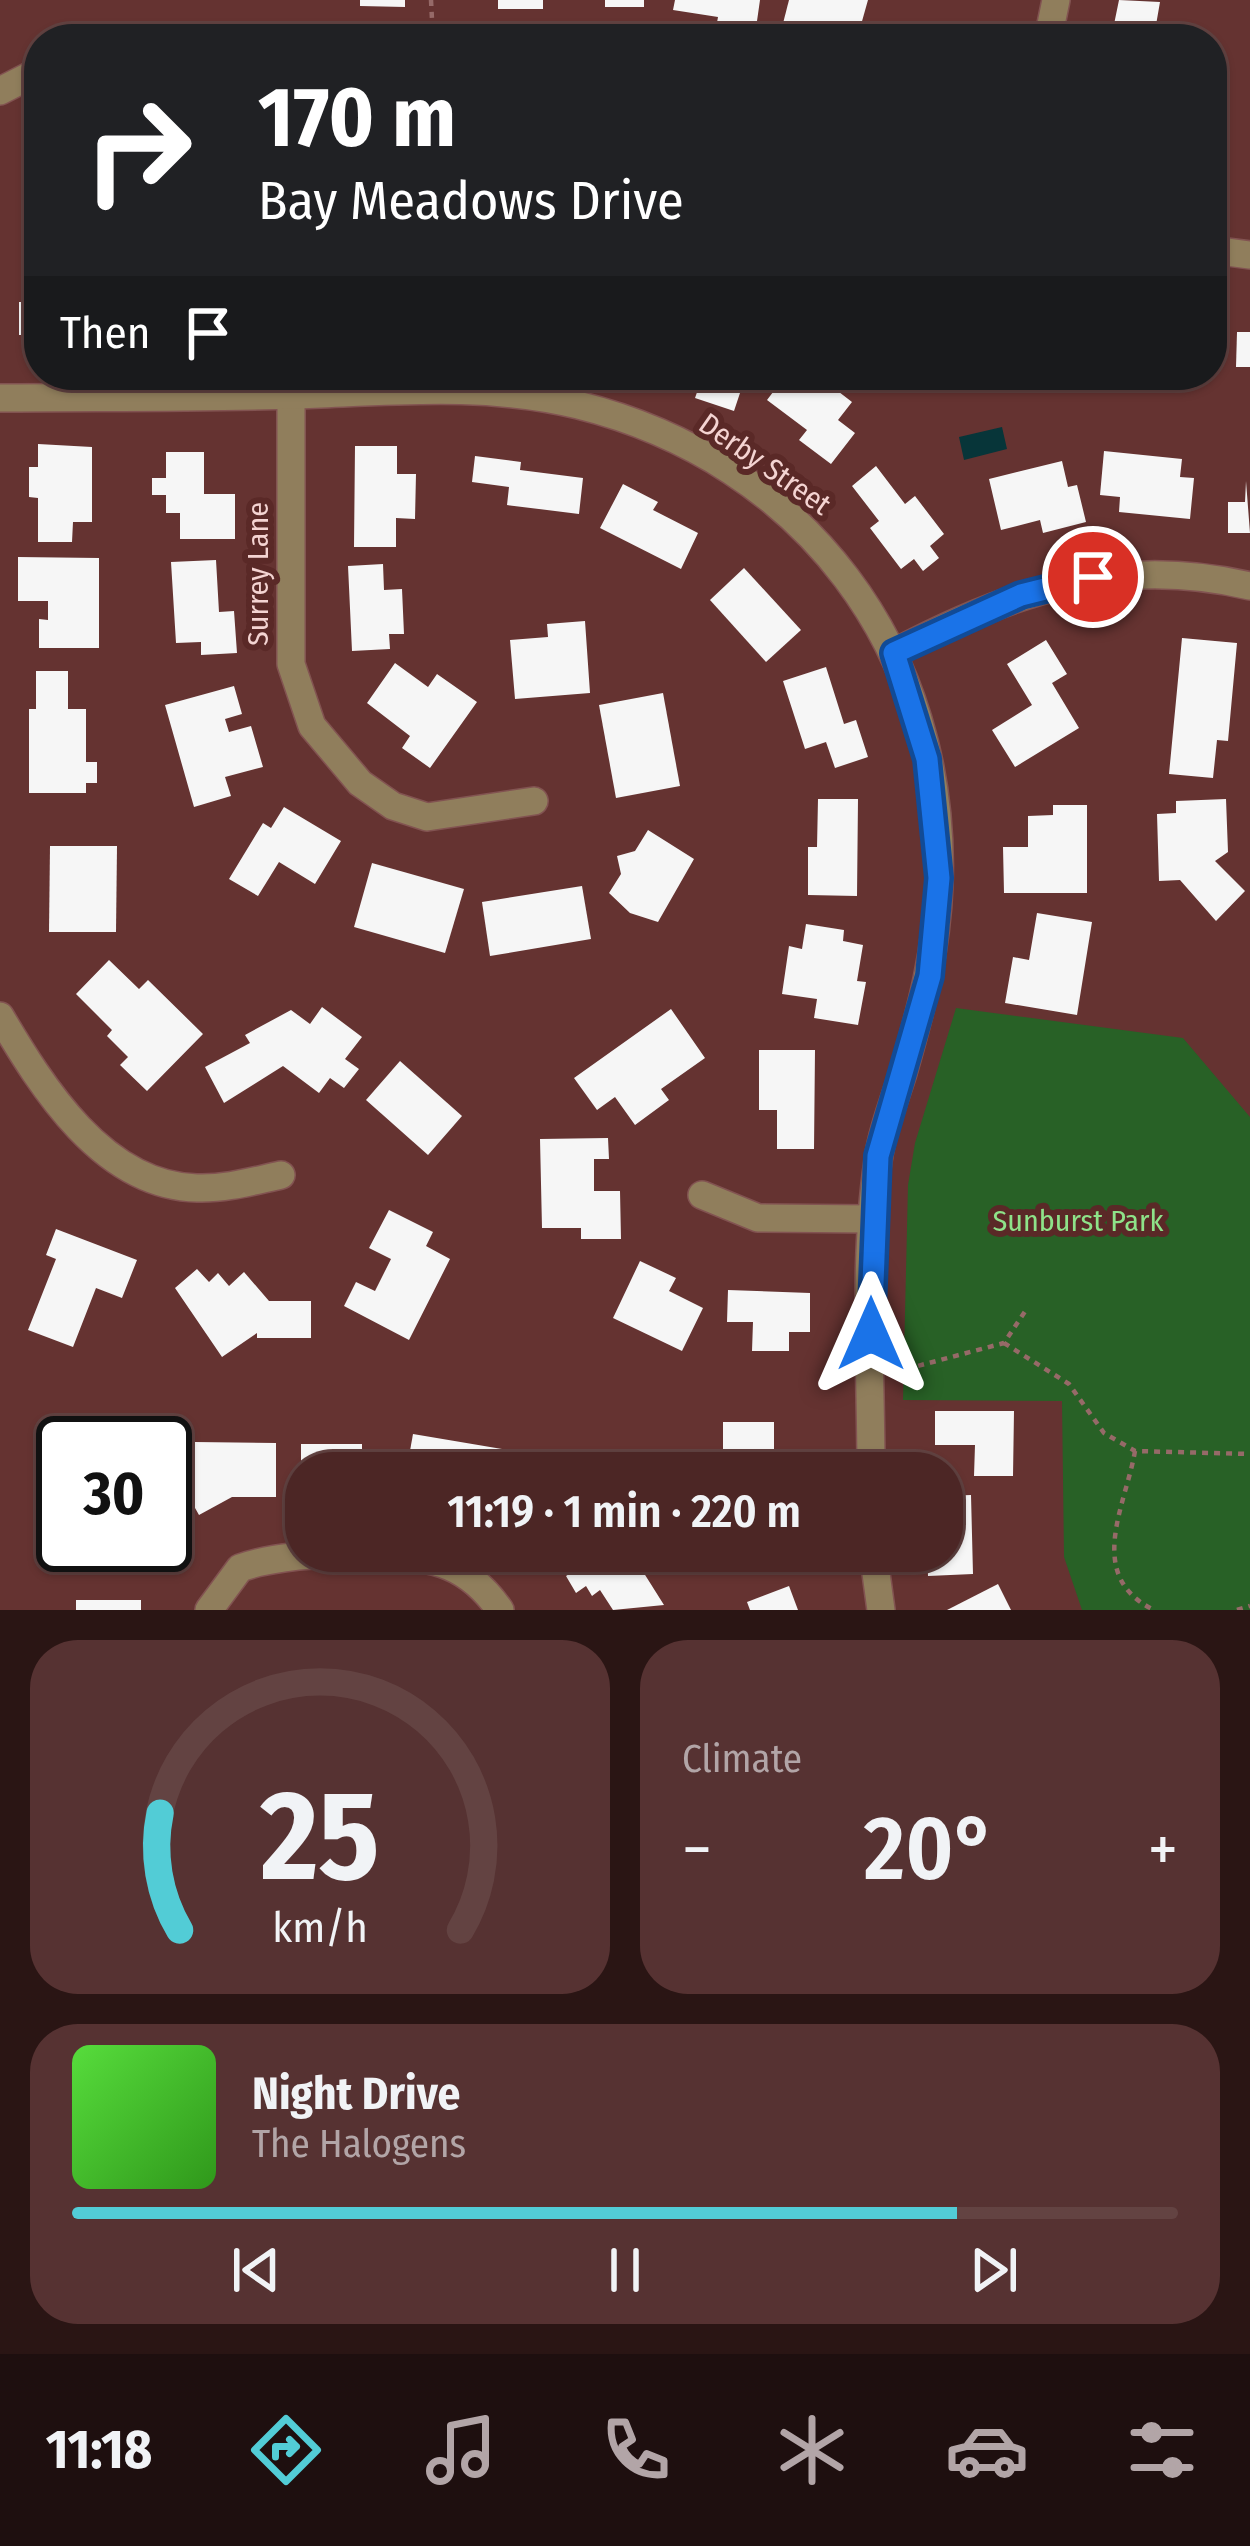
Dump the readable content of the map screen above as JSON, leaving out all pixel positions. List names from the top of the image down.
{
  "streets": {
    "street": ["Derby Street", "Surrey Lane"]
  },
  "parks": ["Sunburst Park"],
  "page": {
    "turn": ["170 m", "Bay Meadows Drive"],
    "then": "Then",
    "limit": "30",
    "trip": "11:19 · 1 min · 220 m",
    "tile": "Climate",
    "heat": ["−", "20°", "+"],
    "song": ["Night Drive", "The Halogens"],
    "tabs": "11:18",
    "gauge": ["25", "km/h"]
  }
}
